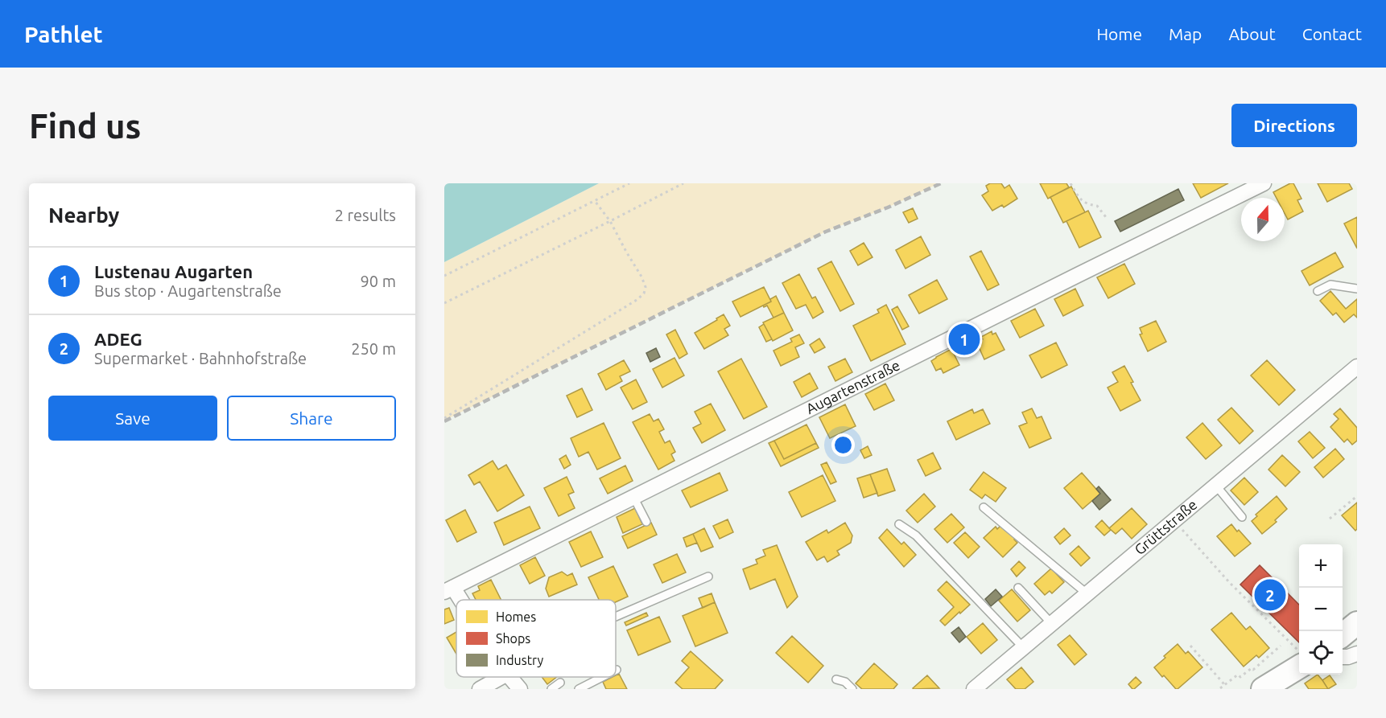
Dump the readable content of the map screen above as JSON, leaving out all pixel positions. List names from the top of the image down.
{
  "streets": {
    "street": ["Augartenstraße", "Grüttstraße"]
  },
  "legend": ["Homes", "Shops", "Industry"],
  "north": "top",
  "page": {
    "header": "Pathlet",
    "nav": [
      "Home",
      "Map",
      "About",
      "Contact"
    ],
    "buttons": [
      "Directions",
      ["Save", "Share"]
    ],
    "title": "Find us",
    "heading": ["Nearby", "2 results"],
    "list": [
      {
        "mark": "1",
        "name": "Lustenau Augarten",
        "note": "Bus stop · Augartenstraße",
        "value": "90 m"
      },
      {
        "mark": "2",
        "name": "ADEG",
        "note": "Supermarket · Bahnhofstraße",
        "value": "250 m"
      }
    ],
    "pins": ["1", "2"],
    "map_buttons": ["+", "−"]
  }
}
